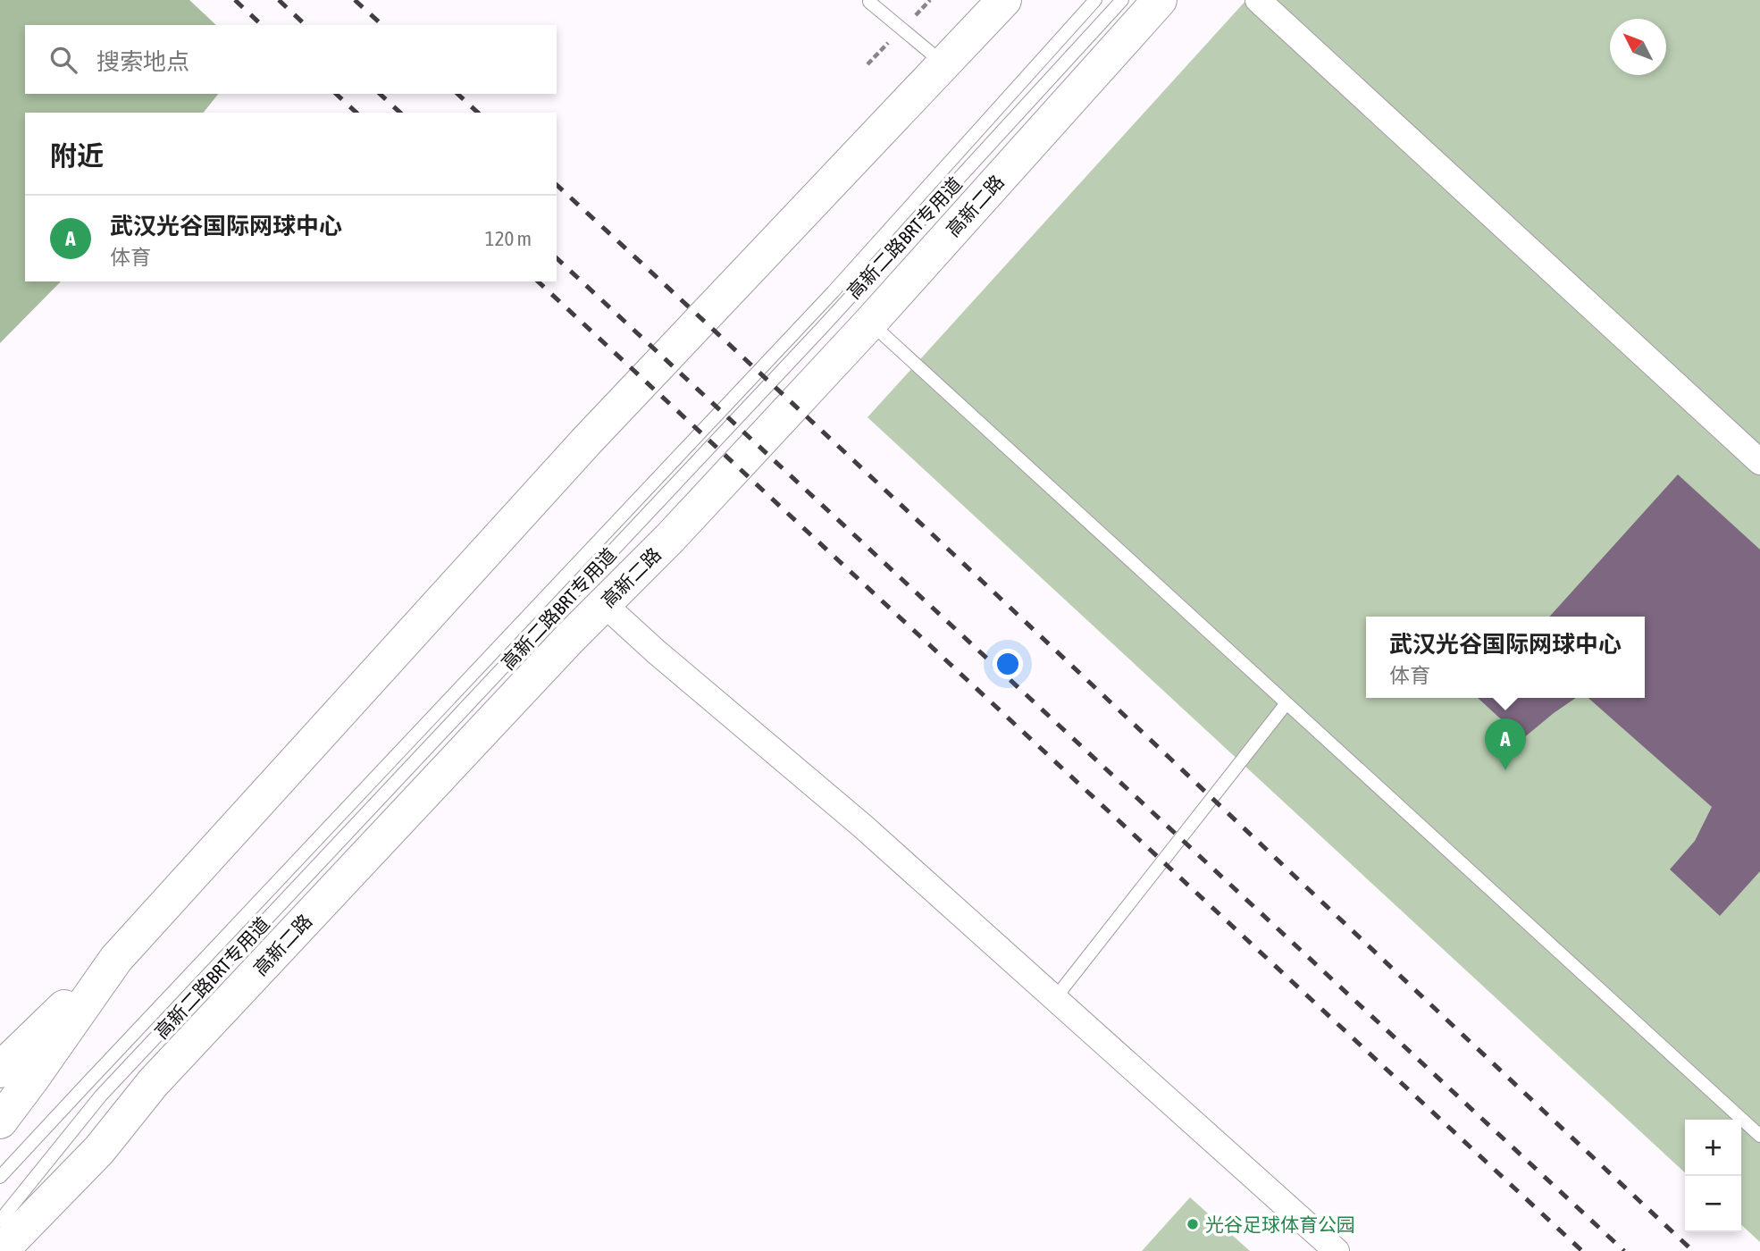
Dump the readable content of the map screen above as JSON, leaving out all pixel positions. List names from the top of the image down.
{
  "streets": {
    "main road": ["高新二路"],
    "lane": ["高新二路BRT专用道"]
  },
  "places": ["光谷足球体育公园"],
  "north": "top left",
  "page": {
    "search": "搜索地点",
    "heading": "附近",
    "list": [
      {
        "mark": "A",
        "name": "武汉光谷国际网球中心",
        "note": "体育",
        "value": "120 m"
      }
    ],
    "popup": ["武汉光谷国际网球中心", "体育"],
    "pins": "A",
    "map_buttons": ["+", "−"]
  }
}
